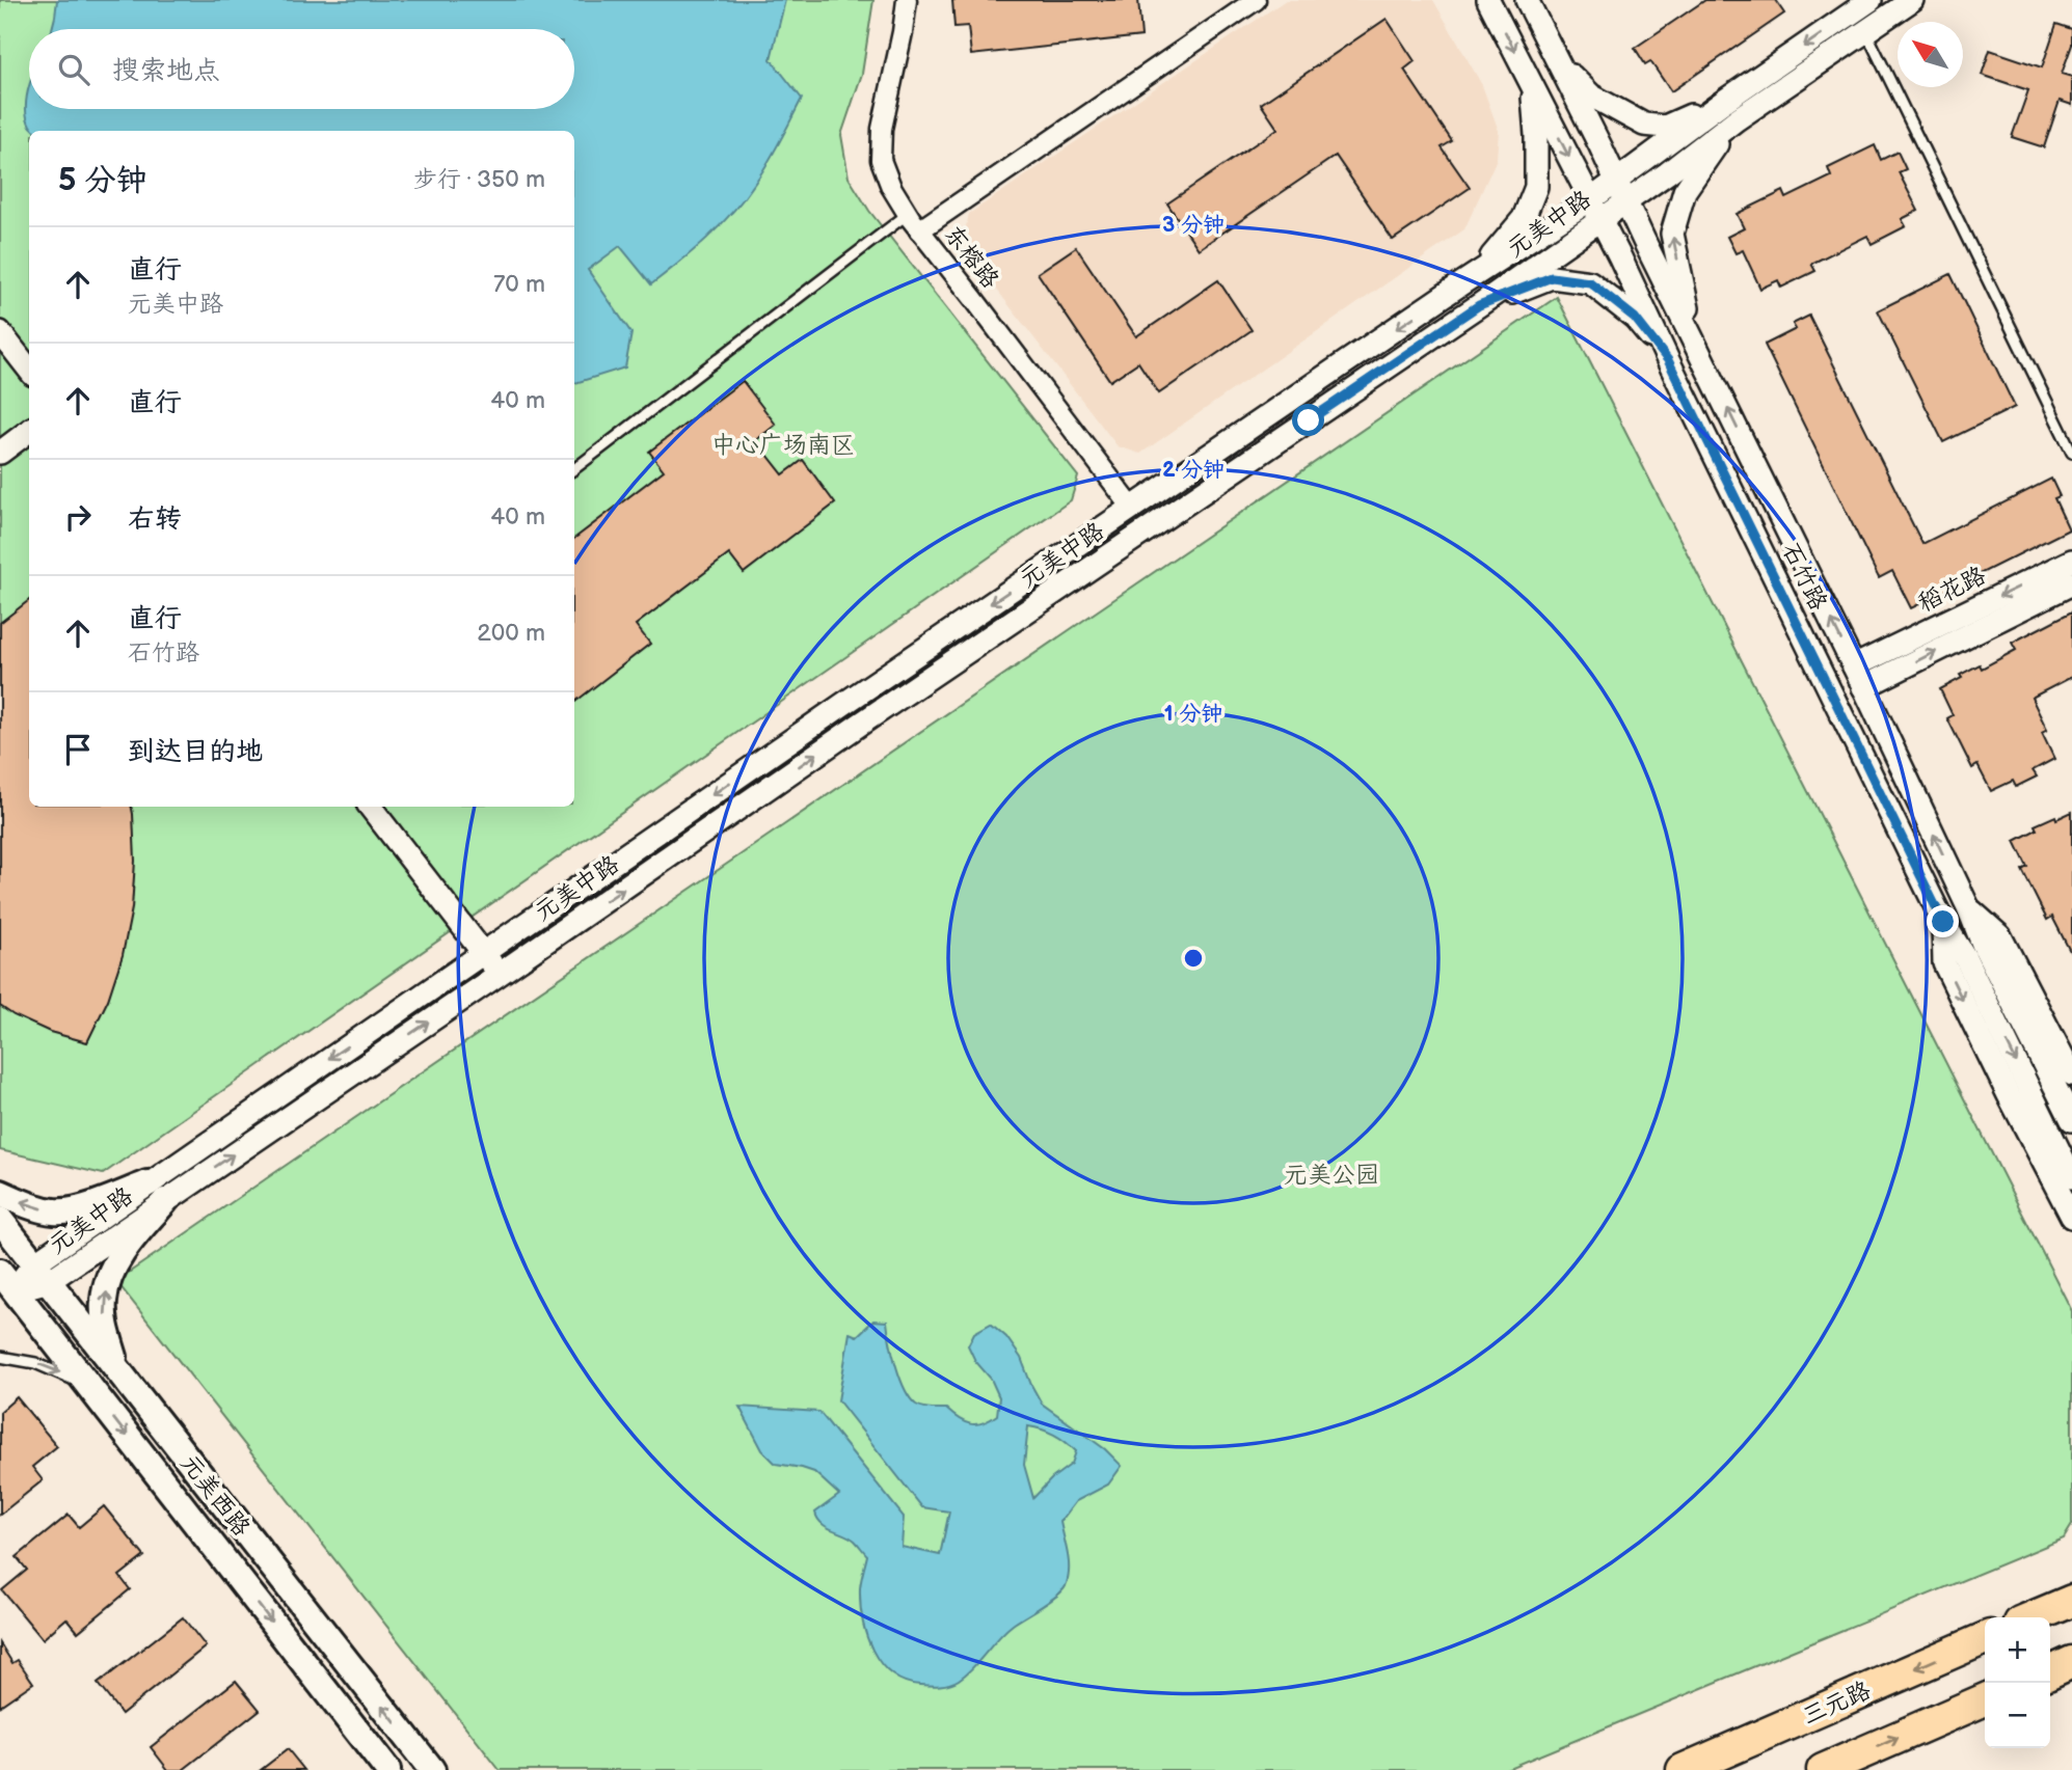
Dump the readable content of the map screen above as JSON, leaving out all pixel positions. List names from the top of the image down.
{
  "streets": {
    "highway": ["三元路"],
    "main road": ["元美西路"],
    "street": [
      "元美中路",
      "东榕路",
      "石竹路",
      "稻花路"
    ]
  },
  "crossings": [
    ["元美中路", "东榕路"],
    ["元美中路", "石竹路"],
    ["元美中路", "元美西路"],
    ["石竹路", "稻花路"]
  ],
  "parks": ["中心广场南区", "元美公园"],
  "north": "top left",
  "page": {
    "search": "搜索地点",
    "heading": ["5 分钟", "步行 · 350 m"],
    "list": [
      ["直行", "元美中路", "70 m"],
      ["直行", "40 m"],
      ["右转", "40 m"],
      ["直行", "石竹路", "200 m"],
      "到达目的地"
    ],
    "map_buttons": ["+", "−"]
  },
  "rings": ["3 分钟", "2 分钟", "1 分钟"]
}
